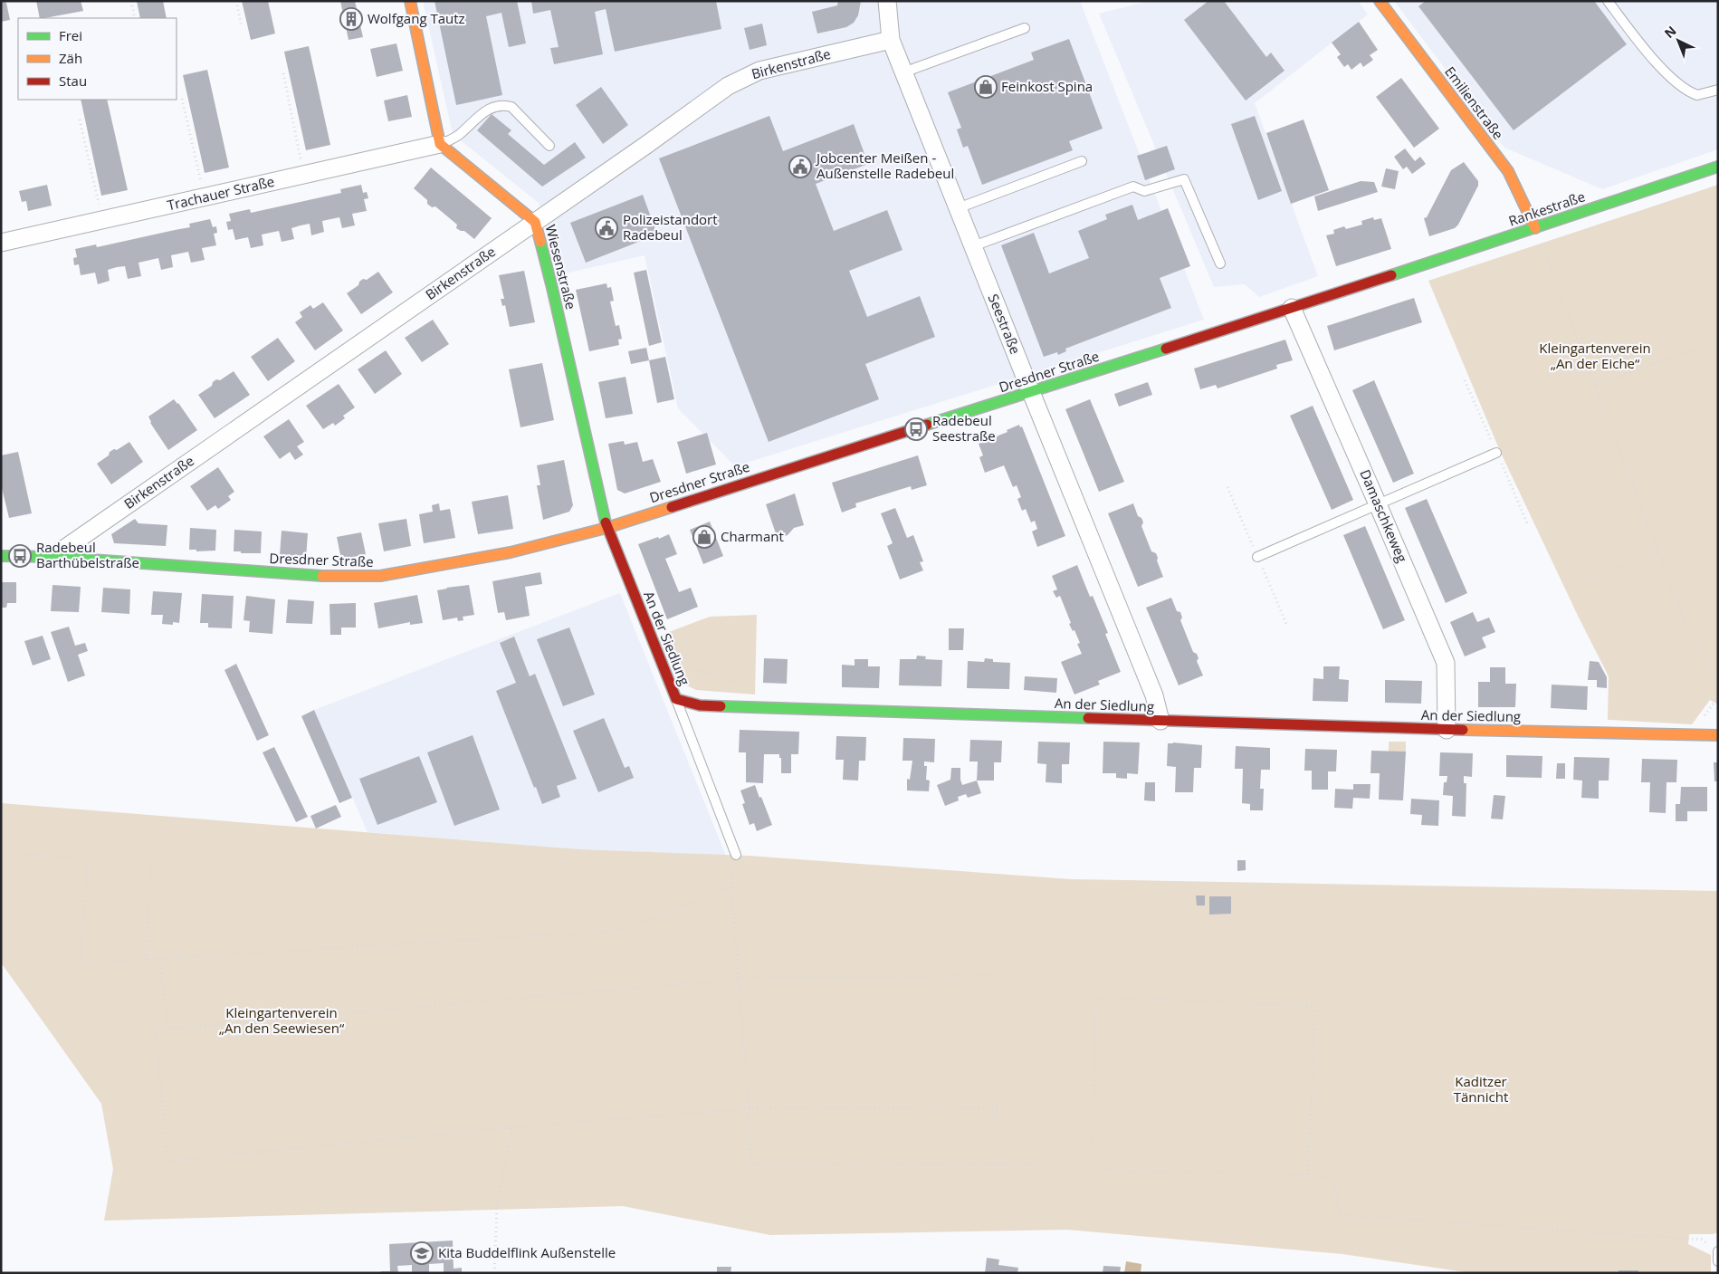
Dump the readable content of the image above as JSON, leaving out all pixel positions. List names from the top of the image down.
{
  "streets": {
    "street": [
      "Birkenstraße",
      "Emilienstraße",
      "Trachauer Straße",
      "Rankestraße",
      "Wiesenstraße",
      "Seestraße",
      "Dresdner Straße",
      "Damaschkeweg",
      "An der Siedlung"
    ]
  },
  "crossings": [
    ["Birkenstraße", "Wiesenstraße"],
    ["Birkenstraße", "Seestraße"],
    ["Birkenstraße", "Dresdner Straße"],
    ["Emilienstraße", "Rankestraße"],
    ["Trachauer Straße", "Wiesenstraße"],
    ["Rankestraße", "Dresdner Straße"],
    ["Wiesenstraße", "Dresdner Straße"],
    ["Wiesenstraße", "An der Siedlung"],
    ["Seestraße", "Dresdner Straße"],
    ["Seestraße", "An der Siedlung"],
    ["Dresdner Straße", "Damaschkeweg"],
    ["Dresdner Straße", "An der Siedlung"],
    ["Damaschkeweg", "An der Siedlung"]
  ],
  "parks": ["Kleingartenverein „An der Eiche“", "Kleingartenverein „An den Seewiesen“", "Kaditzer Tännicht"],
  "places": {
    "building": ["Wolfgang Tautz"],
    "shop": ["Feinkost Spina", "Charmant"],
    "public building": ["Jobcenter Meißen - Außenstelle Radebeul", "Polizeistandort Radebeul"],
    "bus stop": ["Radebeul Seestraße", "Radebeul Barthübelstraße"],
    "school or university": ["Kita Buddelflink Außenstelle"]
  },
  "legend": ["Frei", "Zäh", "Stau"],
  "north": "top left"
}
